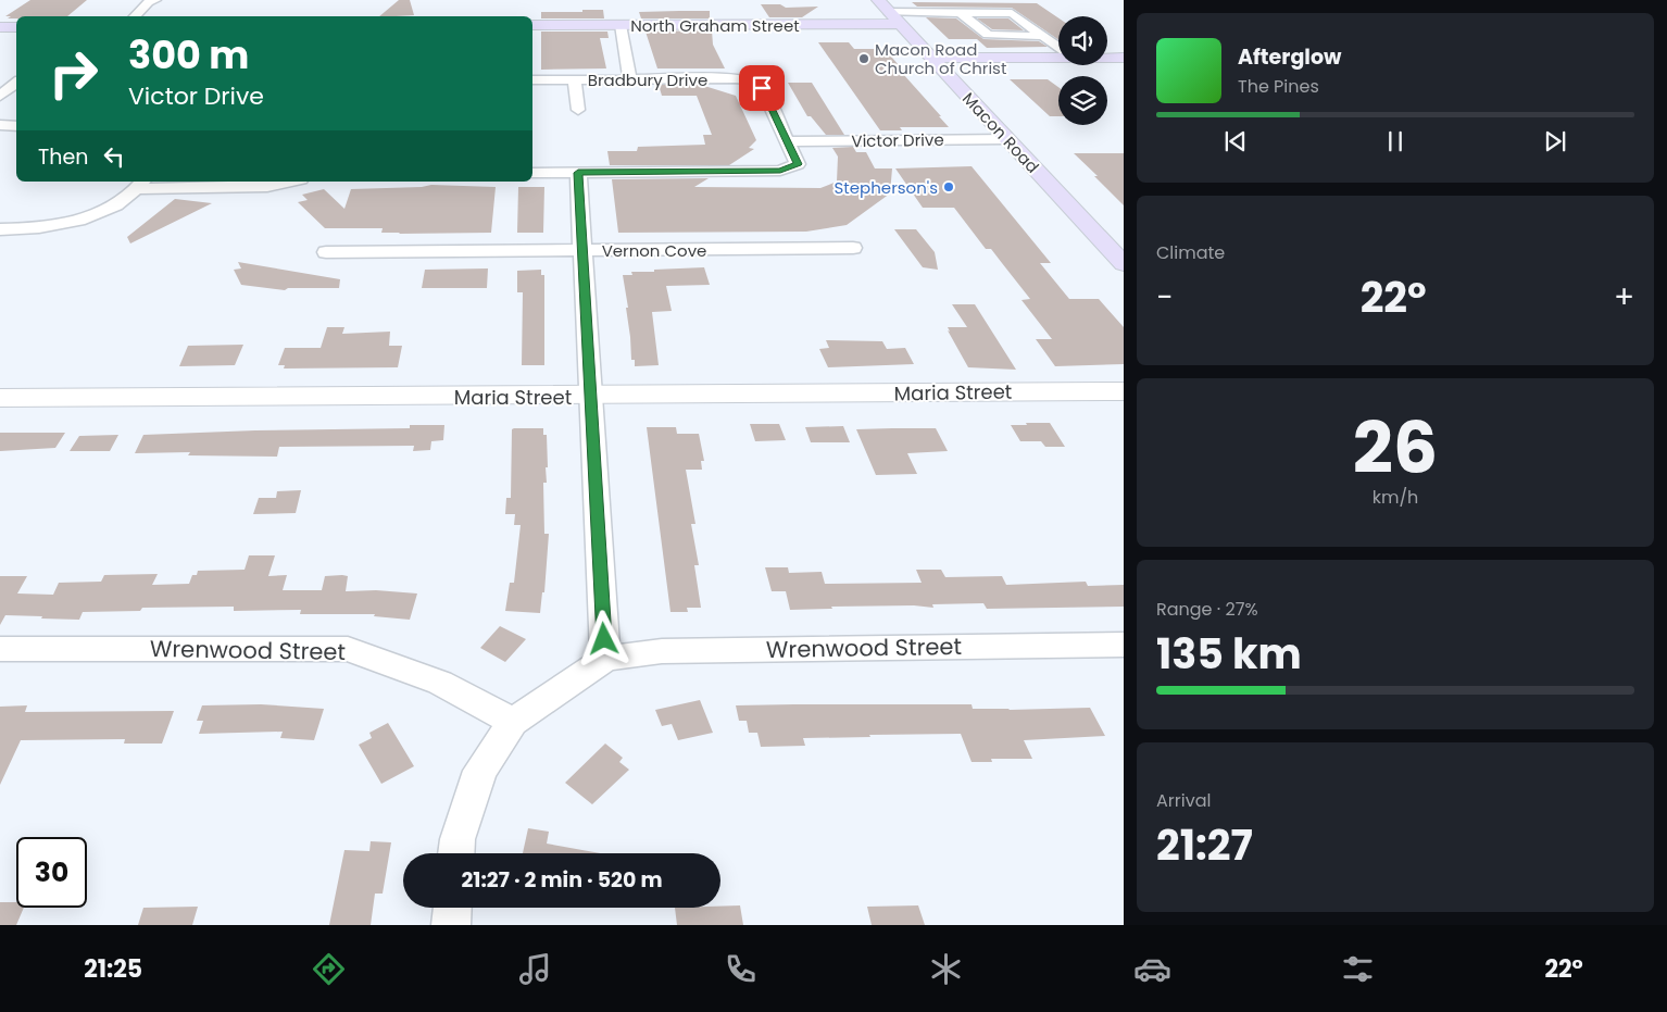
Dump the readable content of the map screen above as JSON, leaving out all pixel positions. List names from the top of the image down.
{
  "streets": {
    "main road": ["North Graham Street", "Macon Road"],
    "street": [
      "Bradbury Drive",
      "Victor Drive",
      "Vernon Cove",
      "Maria Street",
      "Wrenwood Street"
    ]
  },
  "crossings": [
    ["North Graham Street", "Macon Road"],
    ["Bradbury Drive", "Victor Drive"],
    ["Macon Road", "Victor Drive"]
  ],
  "places": ["Macon Road Church of Christ", "Stepherson's"],
  "page": {
    "turn": ["300 m", "Victor Drive"],
    "song": ["Afterglow", "The Pines"],
    "then": "Then",
    "tile": [
      "Climate",
      ["26", "km/h"],
      ["Range · 27%", "135 km"],
      ["Arrival", "21:27"]
    ],
    "heat": ["−", "22°", "+"],
    "limit": "30",
    "trip": "21:27 · 2 min · 520 m",
    "tabs": ["21:25", "22°"]
  }
}
